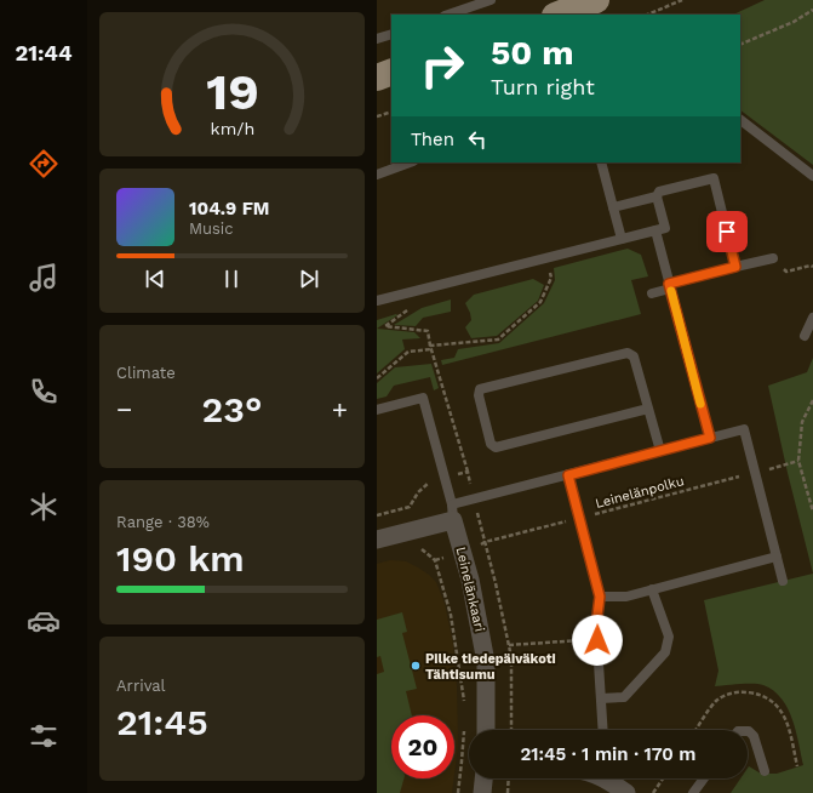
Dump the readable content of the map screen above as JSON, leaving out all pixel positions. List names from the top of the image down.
{
  "streets": {
    "street": ["Leinelänkaari"],
    "path": ["Leinelänpolku"]
  },
  "places": ["Pilke tiedepäiväkoti Tähtisumu"],
  "page": {
    "tabs": "21:44",
    "turn": ["50 m", "Turn right"],
    "then": "Then",
    "song": ["104.9 FM", "Music"],
    "tile": [
      "Climate",
      ["Range · 38%", "190 km"],
      ["Arrival", "21:45"]
    ],
    "heat": ["−", "23°", "+"],
    "limit": "20",
    "trip": "21:45 · 1 min · 170 m",
    "gauge": ["19", "km/h"]
  }
}
